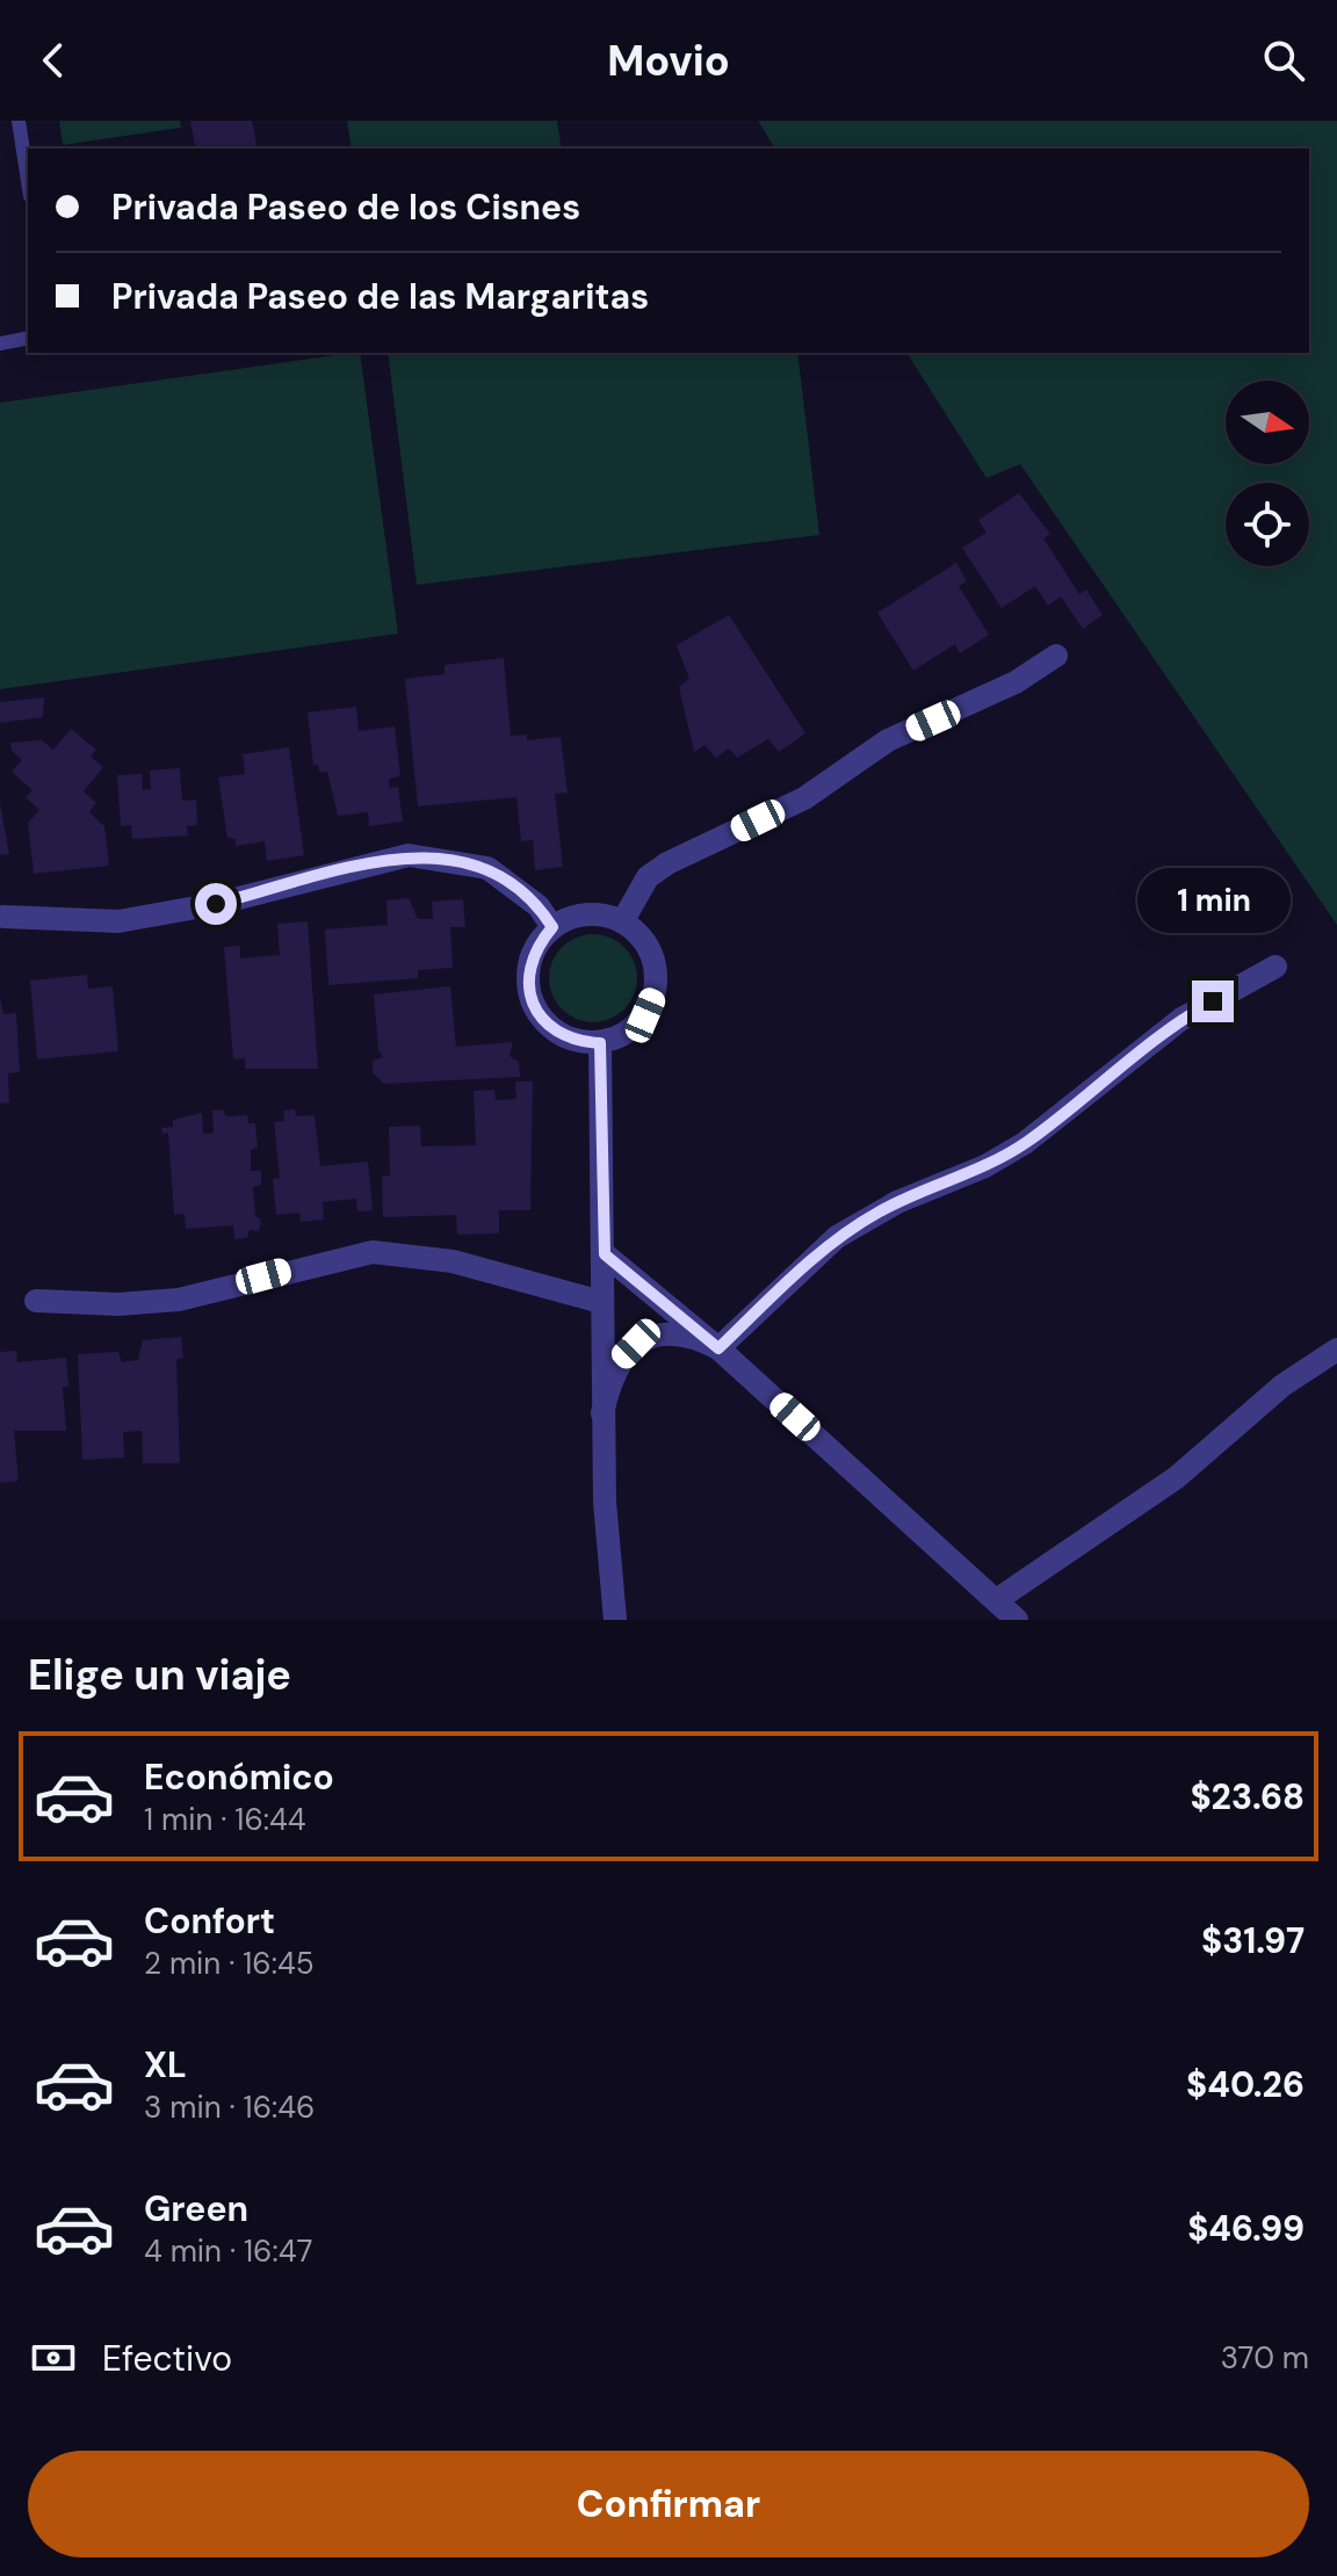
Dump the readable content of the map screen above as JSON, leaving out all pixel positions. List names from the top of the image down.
{
  "north": "right",
  "page": {
    "header": "Movio",
    "banner": ["Privada Paseo de los Cisnes", "Privada Paseo de las Margaritas"],
    "bubble": "1 min",
    "heading": "Elige un viaje",
    "list": [
      {
        "name": "Económico",
        "note": "1 min · 16:44",
        "value": "$23.68"
      },
      {
        "name": "Confort",
        "note": "2 min · 16:45",
        "value": "$31.97"
      },
      {
        "name": "XL",
        "note": "3 min · 16:46",
        "value": "$40.26"
      },
      {
        "name": "Green",
        "note": "4 min · 16:47",
        "value": "$46.99"
      }
    ],
    "pay": ["Efectivo", "370 m"],
    "buttons": "Confirmar"
  }
}
